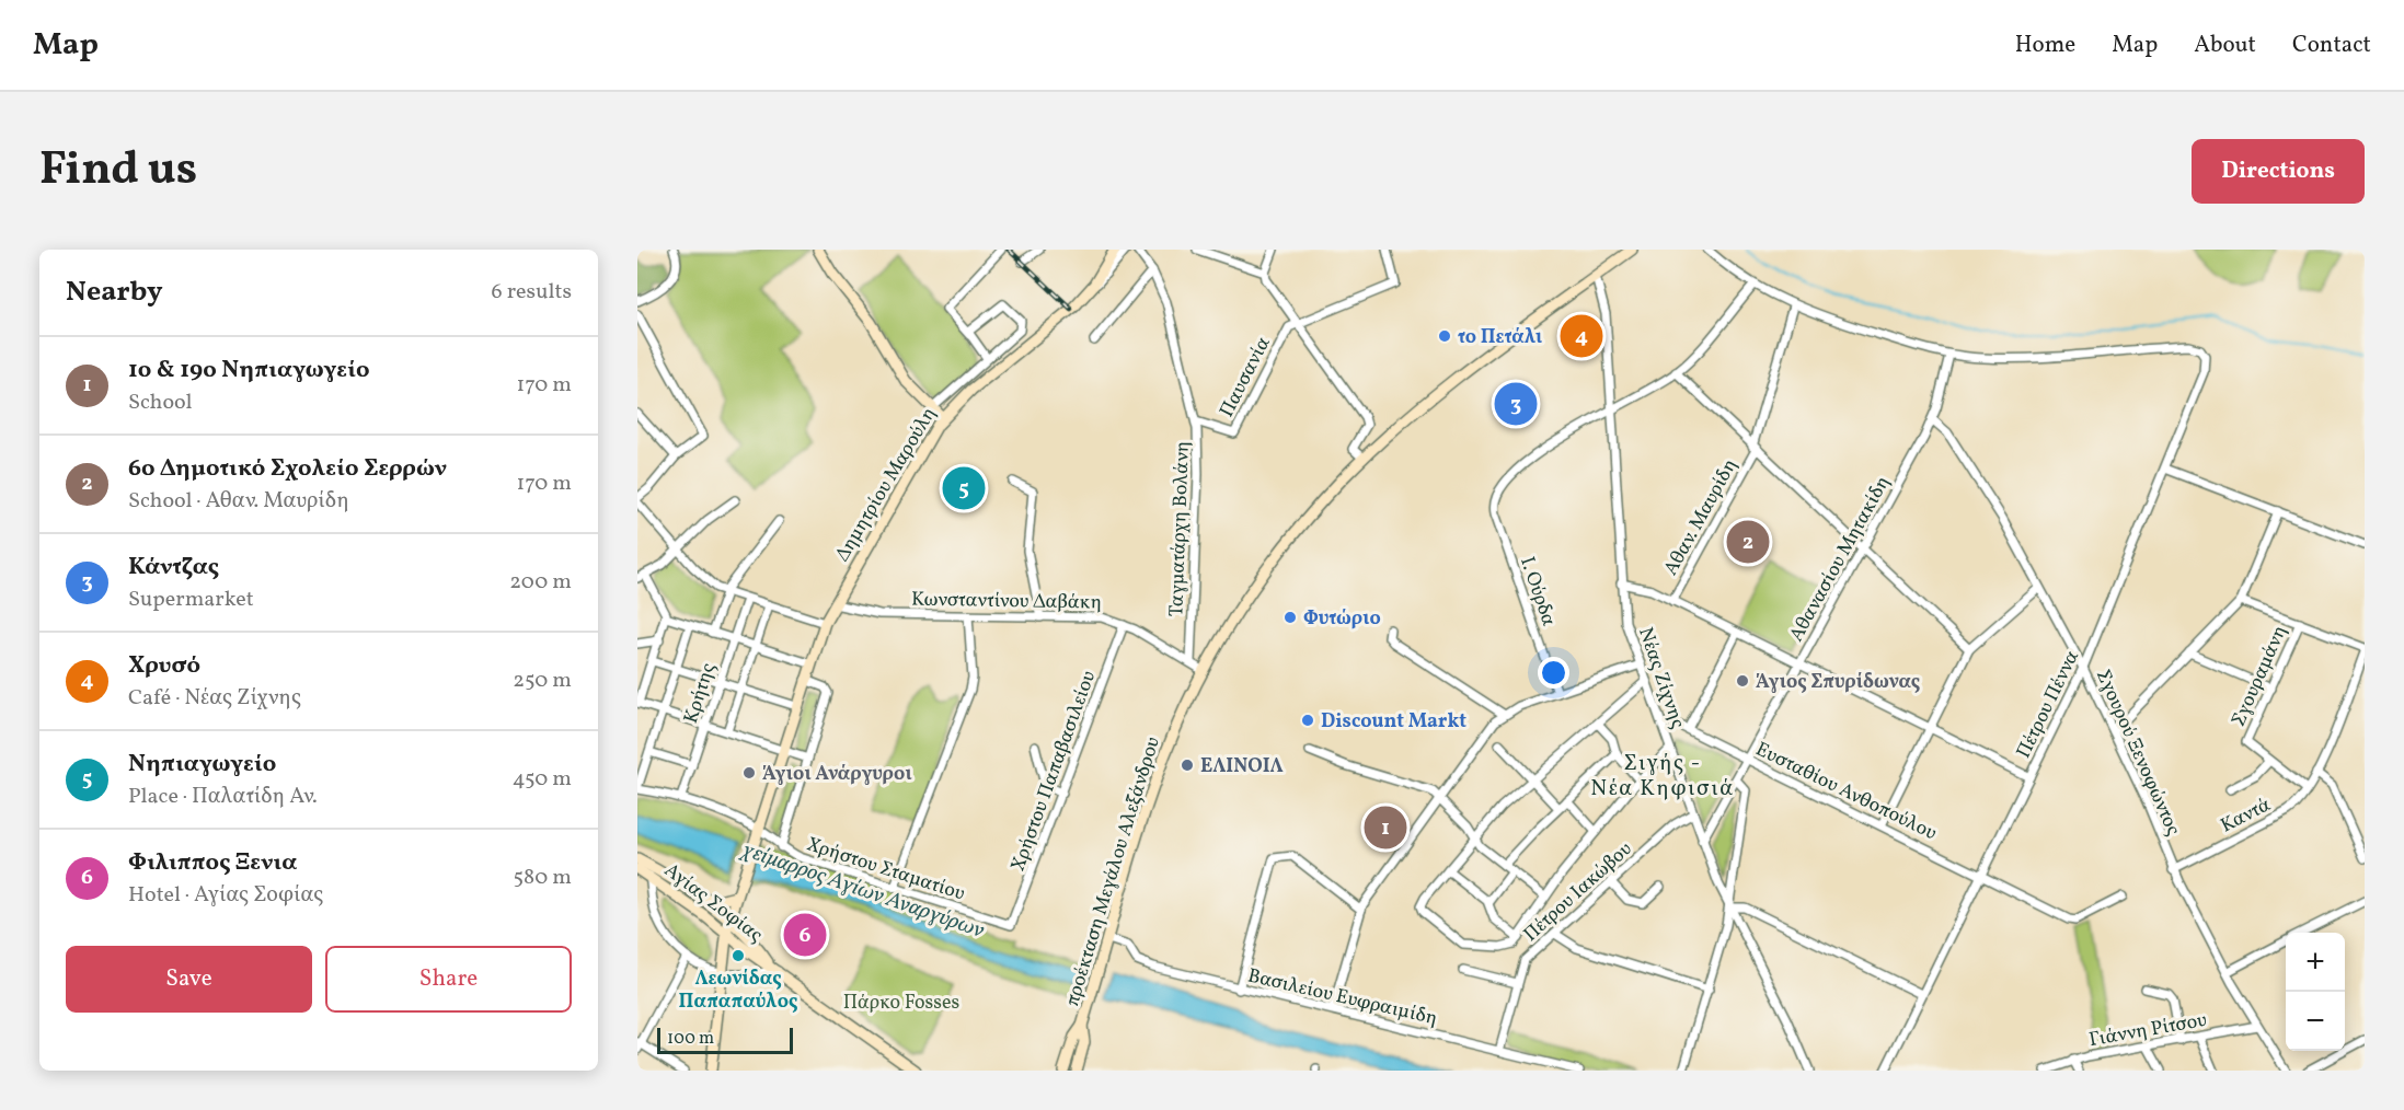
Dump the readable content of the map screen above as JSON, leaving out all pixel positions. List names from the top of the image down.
{
  "streets": {
    "main road": ["Δημητρίου Μαρούλη", "προέκταση Μεγάλου Αλεξάνδρου", "Αγίας Σοφίας"],
    "street": [
      "Παυσανία",
      "Αθαν. Μαυρίδη",
      "Ταγματάρχη Βολάνη",
      "Αθανασίου Μητακίδη",
      "Ι. Ούρδα",
      "Κωνσταντίνου Δαβάκη",
      "Σγουραμάνη",
      "Νέας Ζίχνης",
      "Κρήτης",
      "Πέτρου Πέννα",
      "Σγουρού Ξενοφώντος",
      "Χρήστου Παπαβασιλείου",
      "Ευσταθίου Ανθοπούλου",
      "Καντά",
      "Χρήστου Σταματίου",
      "Πέτρου Ιακώβου",
      "Βασιλείου Ευφραιμίδη",
      "Γιάννη Ρίτσου"
    ]
  },
  "crossings": [
    ["Παυσανία", "Ταγματάρχη Βολάνη"],
    ["Δημητρίου Μαρούλη", "Κωνσταντίνου Δαβάκη"],
    ["Δημητρίου Μαρούλη", "Χρήστου Σταματίου"],
    ["Ταγματάρχη Βολάνη", "Κωνσταντίνου Δαβάκη"],
    ["Αθανασίου Μητακίδη", "Νέας Ζίχνης"],
    ["Αθανασίου Μητακίδη", "Πέτρου Πέννα"],
    ["Αθανασίου Μητακίδη", "Σγουρού Ξενοφώντος"],
    ["Αθανασίου Μητακίδη", "Ευσταθίου Ανθοπούλου"],
    ["Ι. Ούρδα", "Νέας Ζίχνης"],
    ["Κωνσταντίνου Δαβάκη", "Χρήστου Παπαβασιλείου"],
    ["Κωνσταντίνου Δαβάκη", "προέκταση Μεγάλου Αλεξάνδρου"],
    ["Νέας Ζίχνης", "Ευσταθίου Ανθοπούλου"],
    ["Νέας Ζίχνης", "προέκταση Μεγάλου Αλεξάνδρου"],
    ["Νέας Ζίχνης", "Πέτρου Ιακώβου"],
    ["Κρήτης", "Χρήστου Σταματίου"],
    ["Πέτρου Πέννα", "Σγουρού Ξενοφώντος"],
    ["Πέτρου Πέννα", "Ευσταθίου Ανθοπούλου"],
    ["Σγουρού Ξενοφώντος", "Καντά"],
    ["Σγουρού Ξενοφώντος", "Γιάννη Ρίτσου"],
    ["Χρήστου Παπαβασιλείου", "Χρήστου Σταματίου"],
    ["προέκταση Μεγάλου Αλεξάνδρου", "Βασιλείου Ευφραιμίδη"],
    ["Πέτρου Ιακώβου", "Βασιλείου Ευφραιμίδη"]
  ],
  "districts": ["Σιγής - Νέα Κηφισιά"],
  "water": ["χείμαρρος Αγίων Αναργύρων"],
  "parks": ["Πάρκο Fosses"],
  "places": [
    "το Πετάλι",
    "Φυτώριο",
    "Άγιος Σπυρίδωνας",
    "Discount Markt",
    "ΕΛΙΝΟΙΛ",
    "Άγιοι Ανάργυροι",
    "Λεωνίδας Παπαπαύλος"
  ],
  "scale_bar": "100 m",
  "page": {
    "header": "Map",
    "nav": [
      "Home",
      "Map",
      "About",
      "Contact"
    ],
    "title": "Find us",
    "buttons": [
      "Directions",
      ["Save", "Share"]
    ],
    "heading": ["Nearby", "6 results"],
    "pins": [
      "4",
      "3",
      "5",
      "2",
      "1",
      "6"
    ],
    "list": [
      {
        "mark": "1",
        "name": "1ο & 19ο Νηπιαγωγείο",
        "note": "School",
        "value": "170 m"
      },
      {
        "mark": "2",
        "name": "6ο Δημοτικό Σχολείο Σερρών",
        "note": "School · Αθαν. Μαυρίδη",
        "value": "170 m"
      },
      {
        "mark": "3",
        "name": "Κάντζας",
        "note": "Supermarket",
        "value": "200 m"
      },
      {
        "mark": "4",
        "name": "Χρυσό",
        "note": "Café · Νέας Ζίχνης",
        "value": "250 m"
      },
      {
        "mark": "5",
        "name": "Νηπιαγωγείο",
        "note": "Place · Παλατίδη Αν.",
        "value": "450 m"
      },
      {
        "mark": "6",
        "name": "Φιλιππος Ξενια",
        "note": "Hotel · Αγίας Σοφίας",
        "value": "580 m"
      }
    ],
    "map_buttons": ["+", "−"],
    "scale": "100 m"
  }
}
